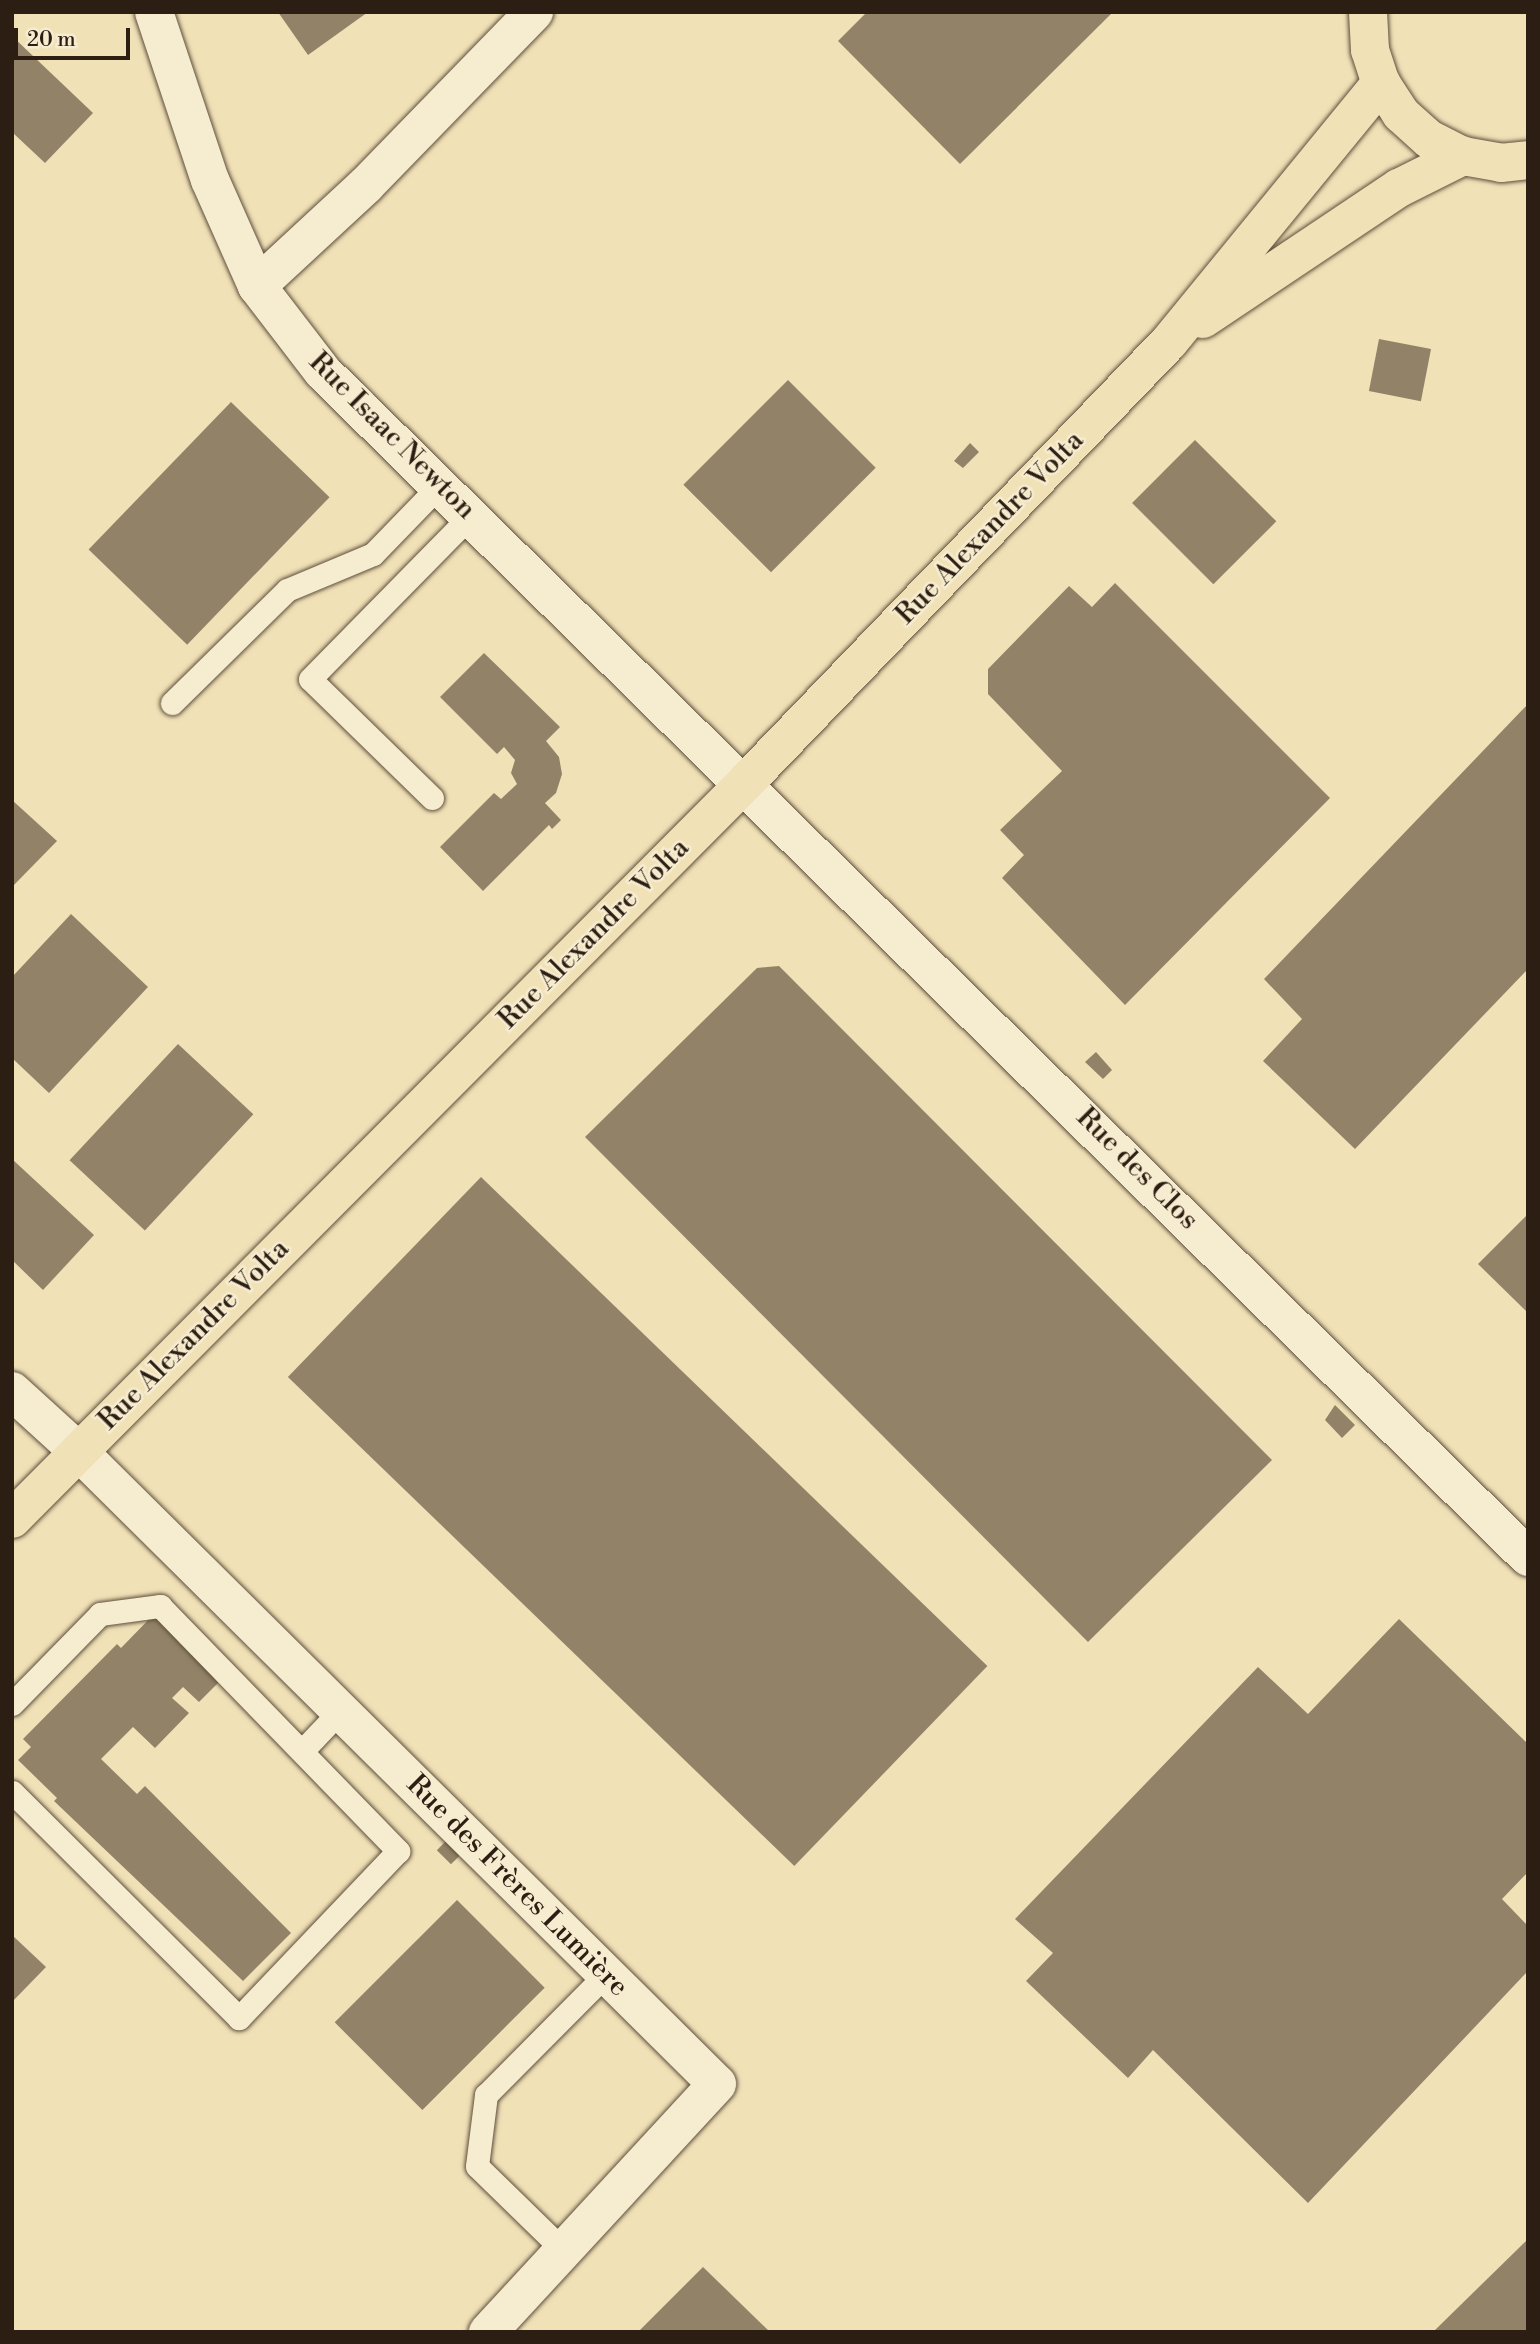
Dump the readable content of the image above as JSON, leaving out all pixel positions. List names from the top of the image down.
{
  "streets": {
    "main road": ["Rue Alexandre Volta"],
    "street": ["Rue Isaac Newton", "Rue des Clos", "Rue des Frères Lumière"]
  },
  "crossings": [
    ["Rue Isaac Newton", "Rue Alexandre Volta"],
    ["Rue Isaac Newton", "Rue des Clos"],
    ["Rue Alexandre Volta", "Rue des Clos"],
    ["Rue Alexandre Volta", "Rue des Frères Lumière"]
  ],
  "scale_bar": "20 m"
}
